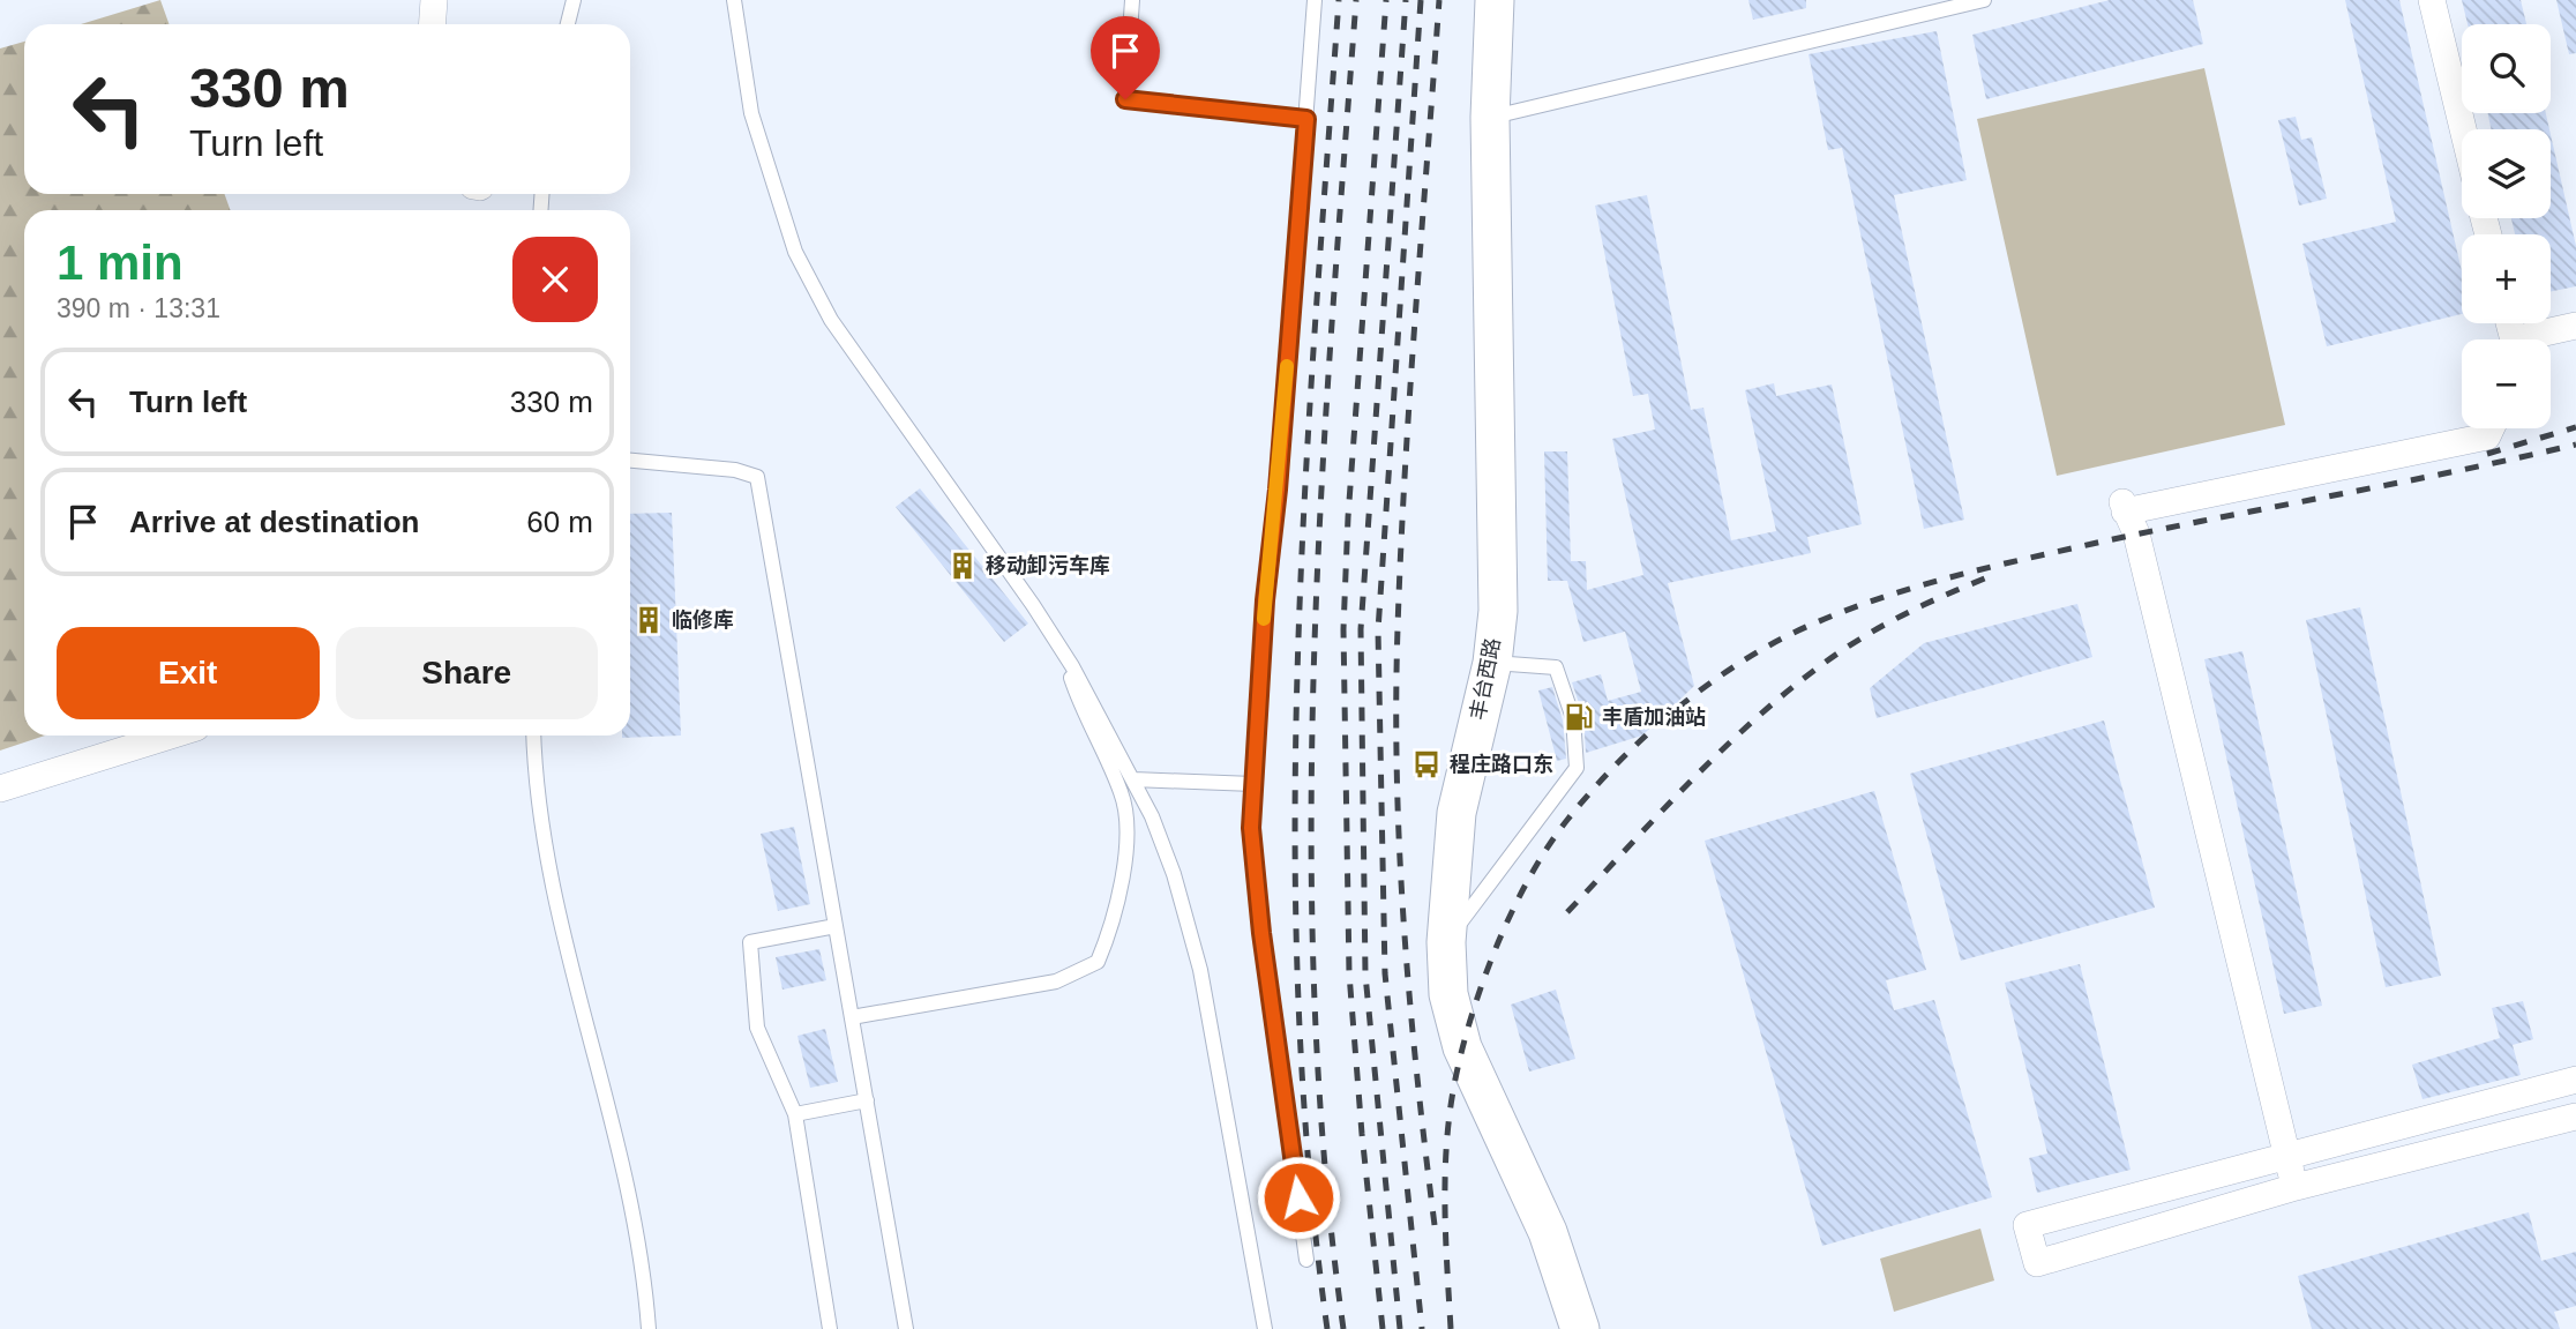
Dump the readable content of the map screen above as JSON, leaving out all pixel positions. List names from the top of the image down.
{
  "streets": {
    "main road": ["丰台西路"]
  },
  "places": {
    "building": ["移动卸污车库", "临修库"],
    "fuel station": ["丰盾加油站"],
    "bus stop": ["程庄路口东"]
  },
  "page": {
    "map_buttons": ["+", "−"],
    "turn": ["330 m", "Turn left"],
    "heading": ["1 min", "390 m · 13:31"],
    "list": [
      {
        "name": "Turn left",
        "value": "330 m"
      },
      {
        "name": "Arrive at destination",
        "value": "60 m"
      }
    ],
    "buttons": ["Exit", "Share"]
  }
}
